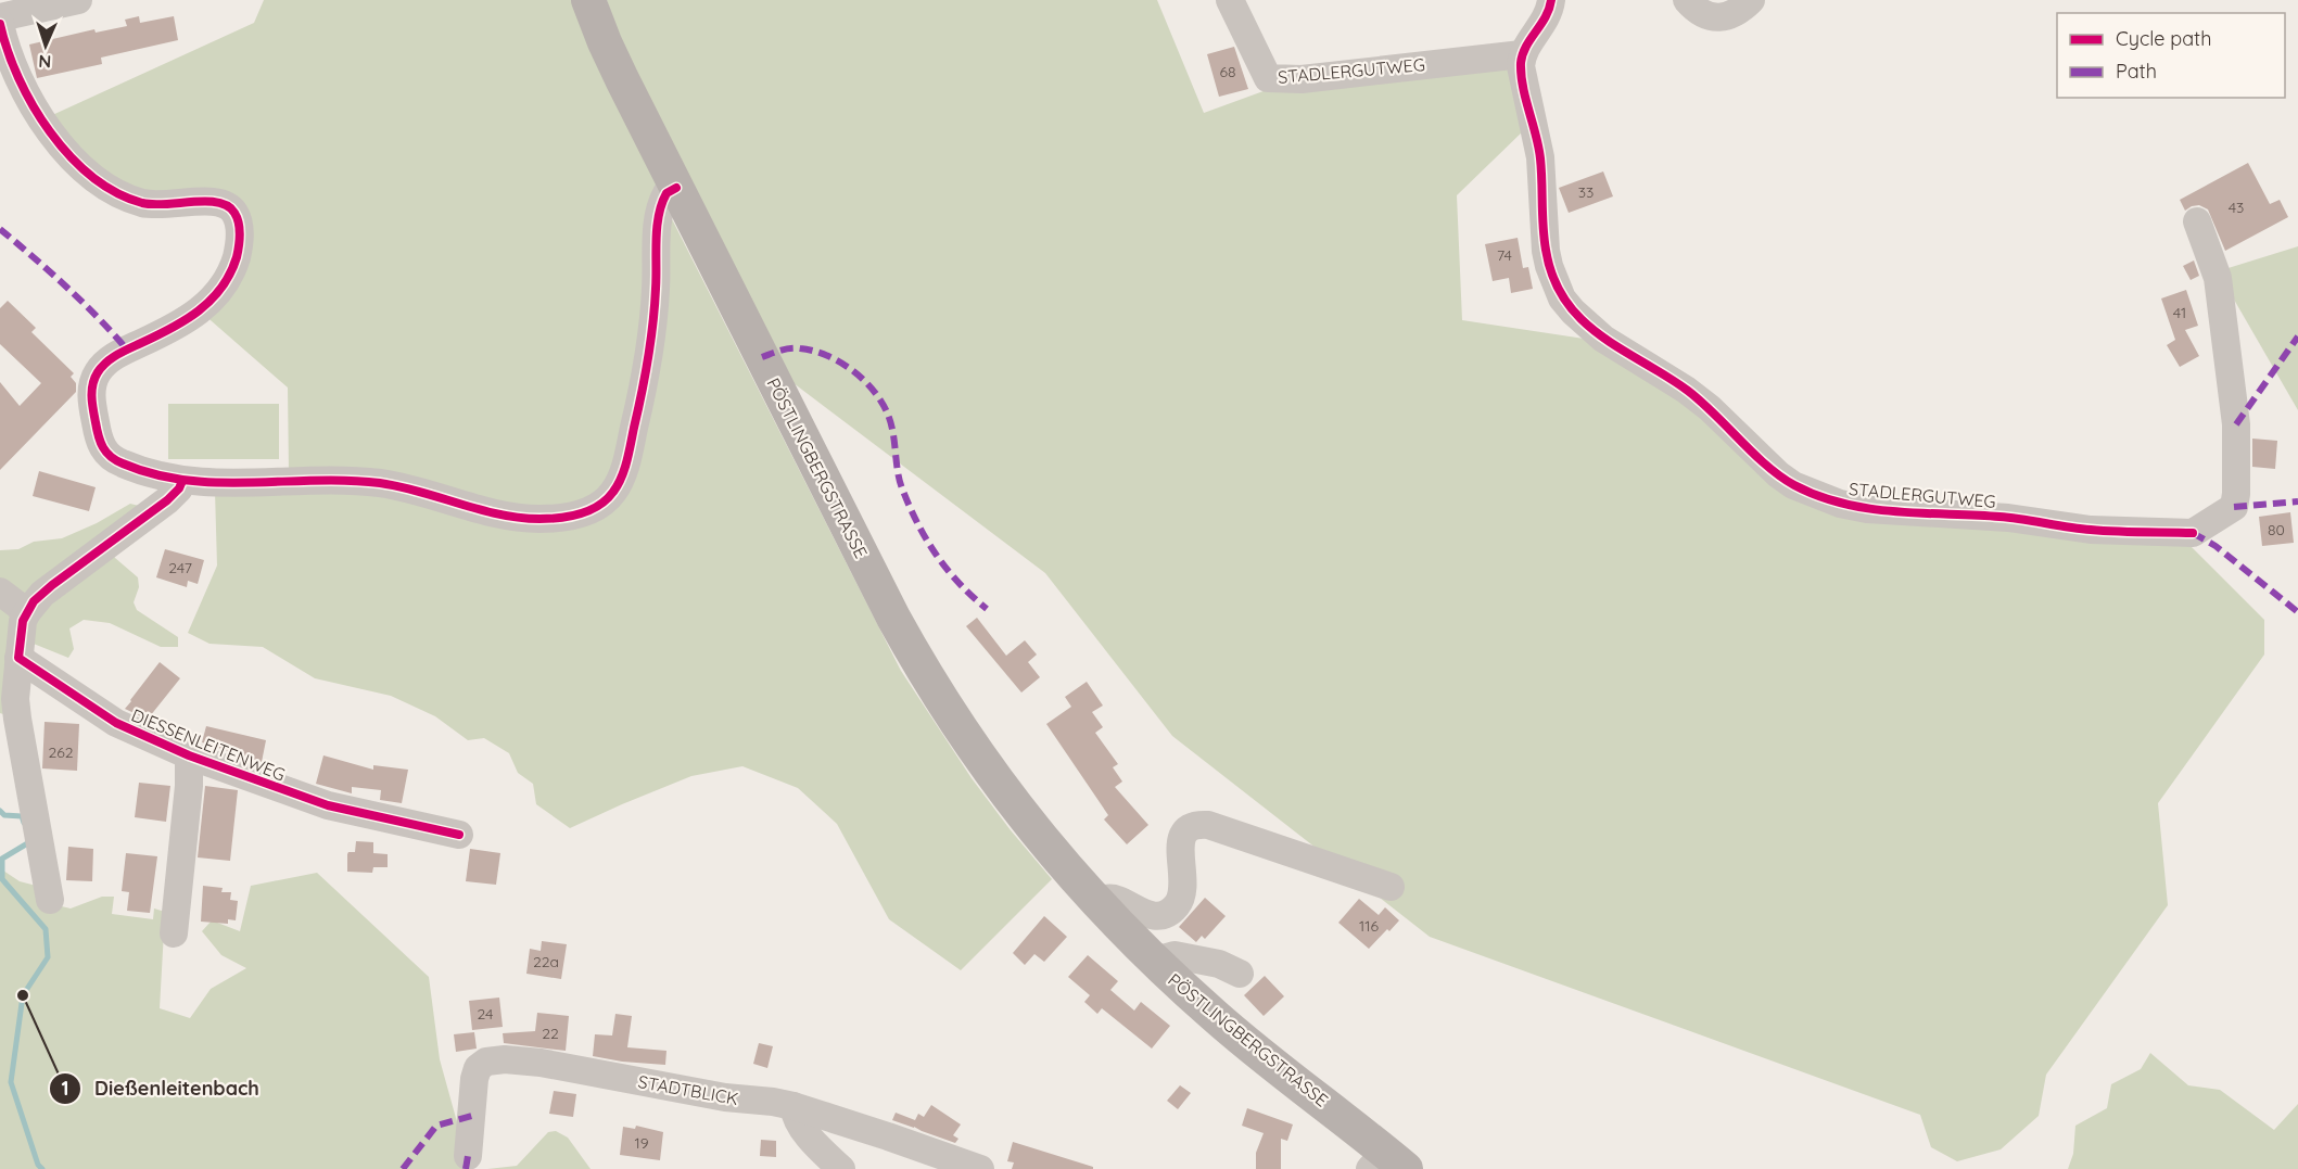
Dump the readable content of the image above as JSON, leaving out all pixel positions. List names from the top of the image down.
{
  "streets": {
    "main road": ["PÖSTLINGBERGSTRASSE"],
    "street": ["STADLERGUTWEG", "DIESSENLEITENWEG", "STADTBLICK"]
  },
  "places": ["Dießenleitenbach"],
  "house_numbers": [
    "68",
    "33",
    "43",
    "74",
    "41",
    "80",
    "247",
    "262",
    "116",
    "22a",
    "24",
    "22",
    "19"
  ],
  "legend": ["Cycle path", "Path"],
  "north": "bottom"
}
